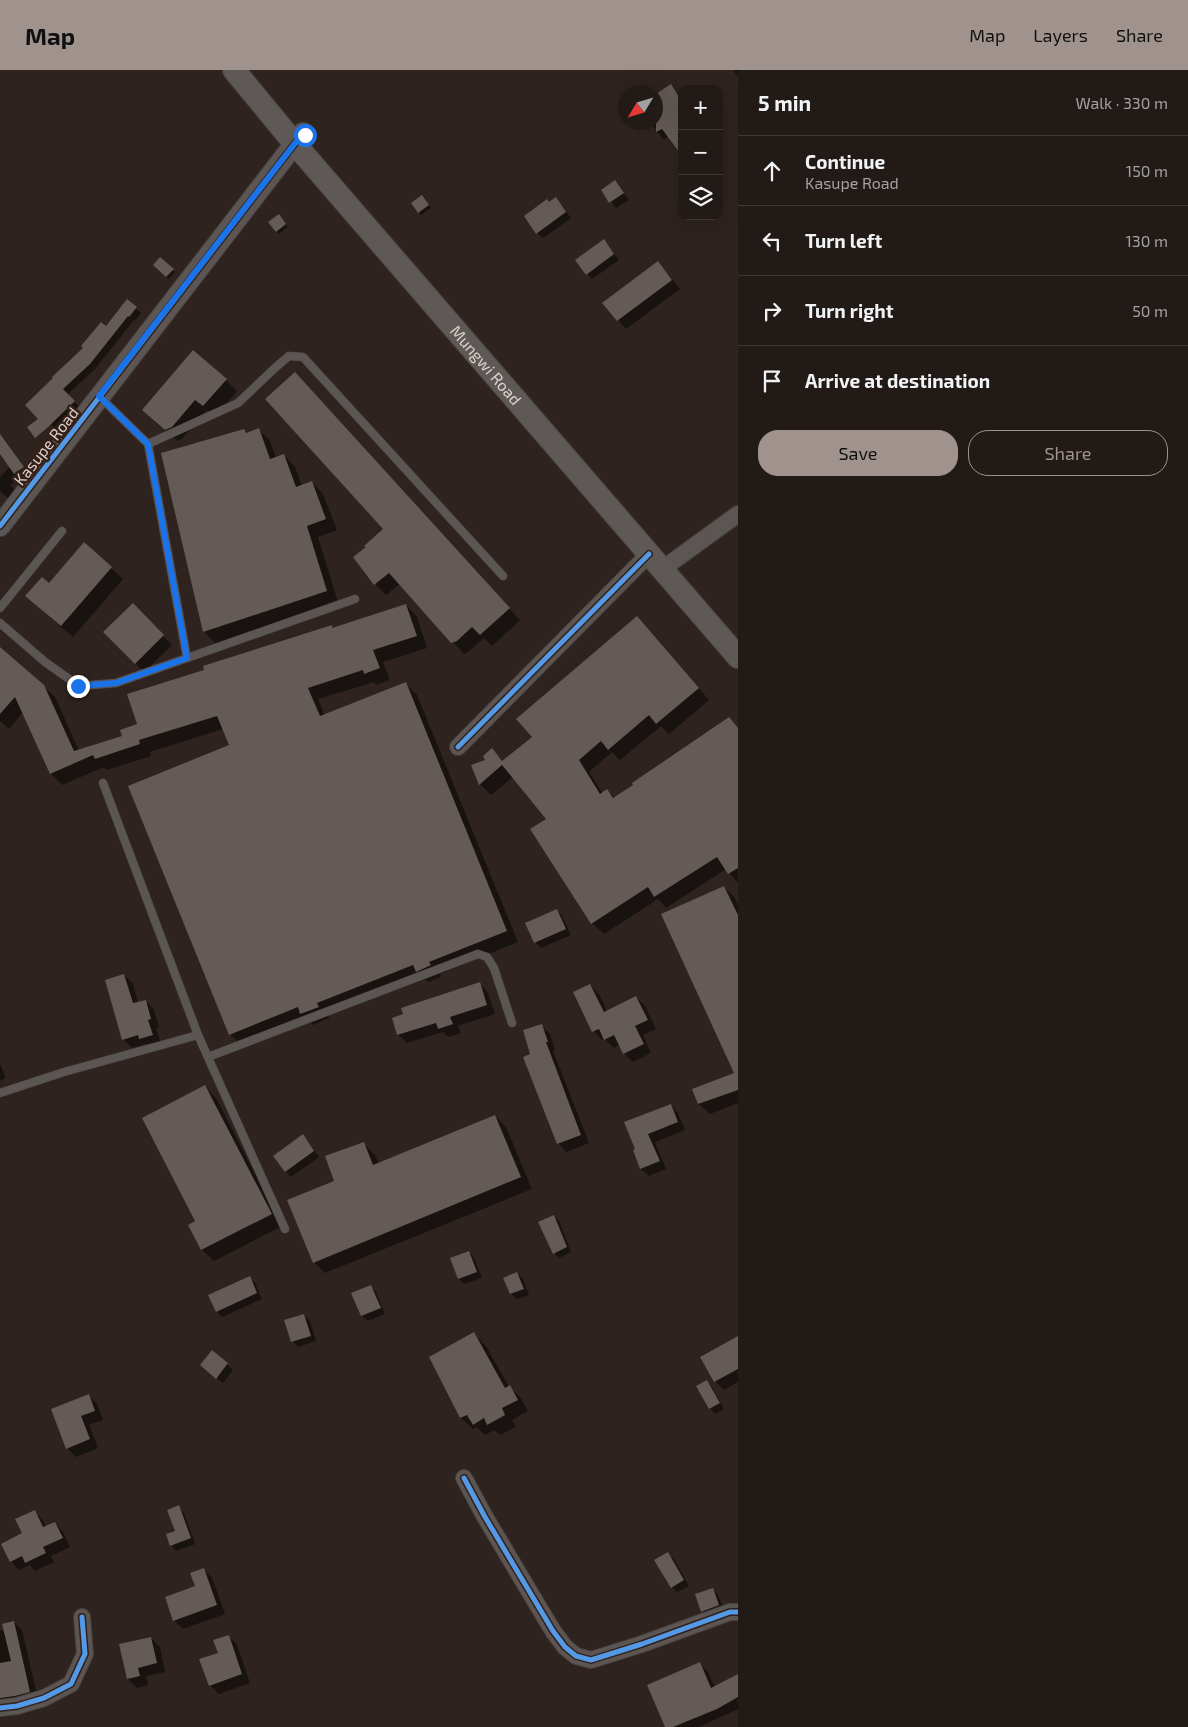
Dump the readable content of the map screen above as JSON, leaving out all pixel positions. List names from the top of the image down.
{
  "streets": {
    "main road": ["Mungwi Road"],
    "street": ["Kasupe Road"]
  },
  "crossings": [
    ["Mungwi Road", "Kasupe Road"]
  ],
  "north": "bottom left",
  "page": {
    "header": "Map",
    "nav": ["Map", "Layers", "Share"],
    "heading": ["5 min", "Walk · 330 m"],
    "map_buttons": ["+", "−"],
    "list": [
      ["Continue", "Kasupe Road", "150 m"],
      ["Turn left", "130 m"],
      ["Turn right", "50 m"],
      "Arrive at destination"
    ],
    "buttons": ["Save", "Share"]
  }
}
